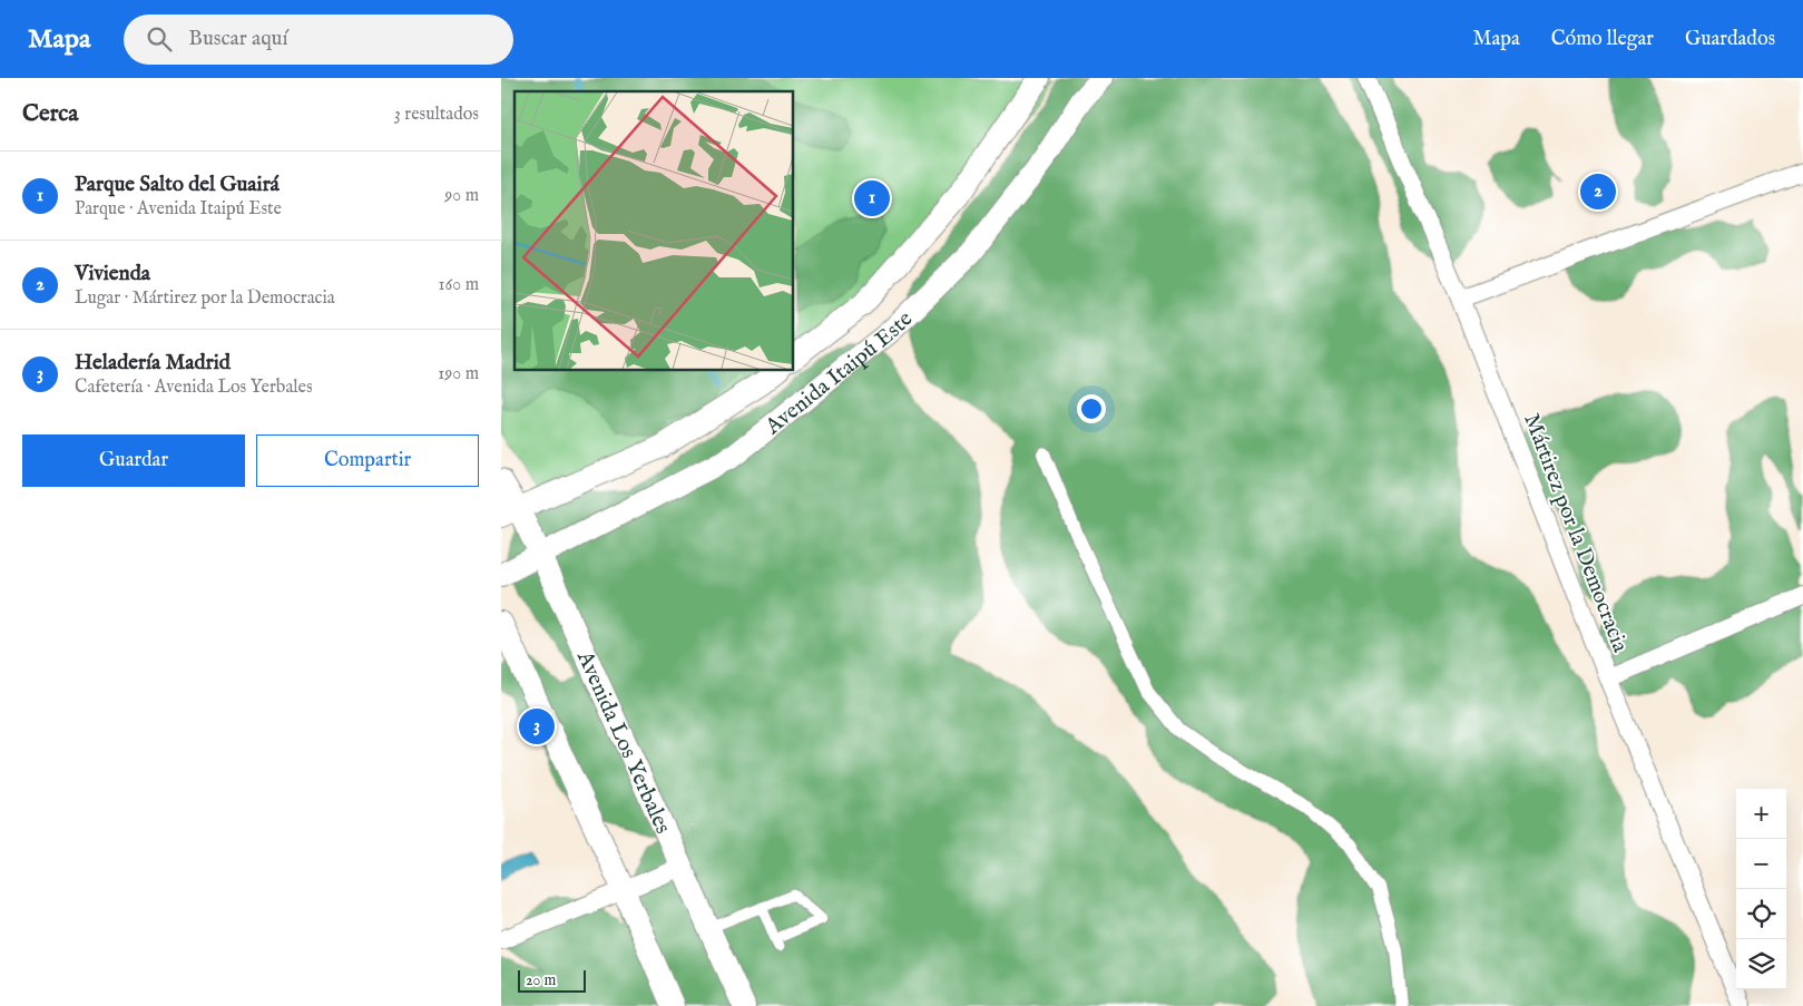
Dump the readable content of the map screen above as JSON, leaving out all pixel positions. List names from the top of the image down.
{
  "streets": {
    "street": ["Avenida Itaipú Este", "Mártirez por la Democracia", "Avenida Los Yerbales"]
  },
  "crossings": [
    ["Avenida Itaipú Este", "Avenida Los Yerbales"]
  ],
  "scale_bar": "20 m",
  "page": {
    "header": "Mapa",
    "search": "Buscar aquí",
    "nav": ["Mapa", "Cómo llegar", "Guardados"],
    "heading": ["Cerca", "3 resultados"],
    "list": [
      {
        "mark": "1",
        "name": "Parque Salto del Guairá",
        "note": "Parque · Avenida Itaipú Este",
        "value": "90 m"
      },
      {
        "mark": "2",
        "name": "Vivienda",
        "note": "Lugar · Mártirez por la Democracia",
        "value": "160 m"
      },
      {
        "mark": "3",
        "name": "Heladería Madrid",
        "note": "Cafetería · Avenida Los Yerbales",
        "value": "190 m"
      }
    ],
    "pins": ["2", "1", "3"],
    "buttons": ["Guardar", "Compartir"],
    "map_buttons": ["+", "−"],
    "scale": "20 m"
  }
}
